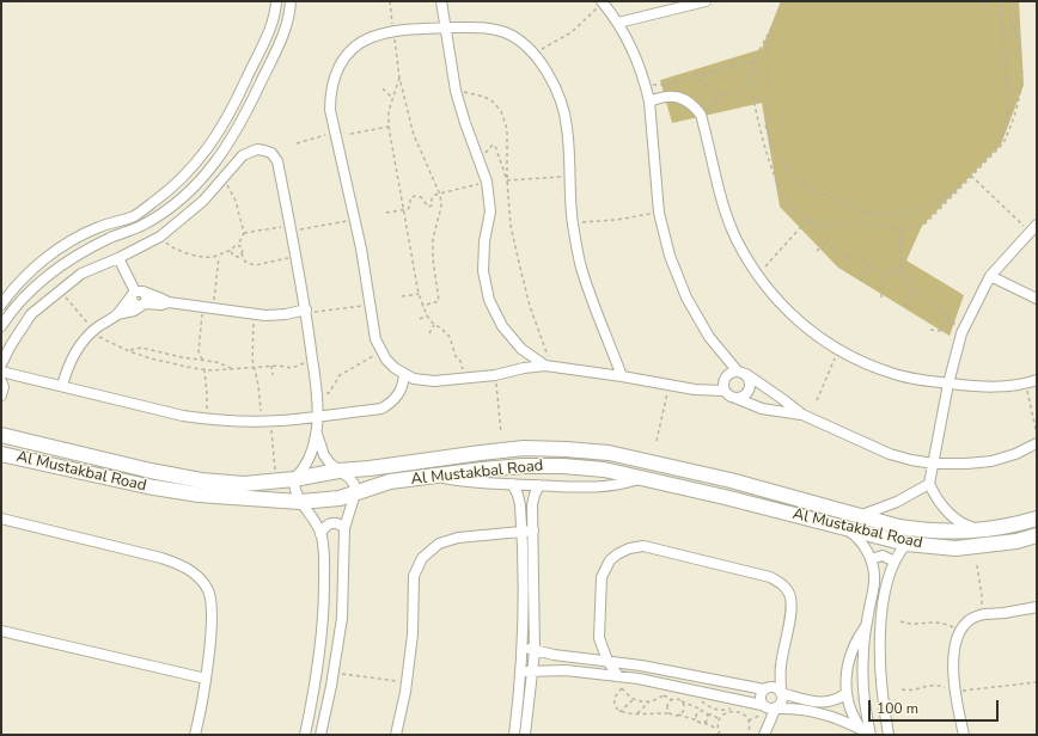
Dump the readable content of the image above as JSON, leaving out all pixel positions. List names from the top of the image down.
{
  "streets": {
    "main road": ["Al Mustakbal Road"]
  },
  "scale_bar": "100 m"
}
